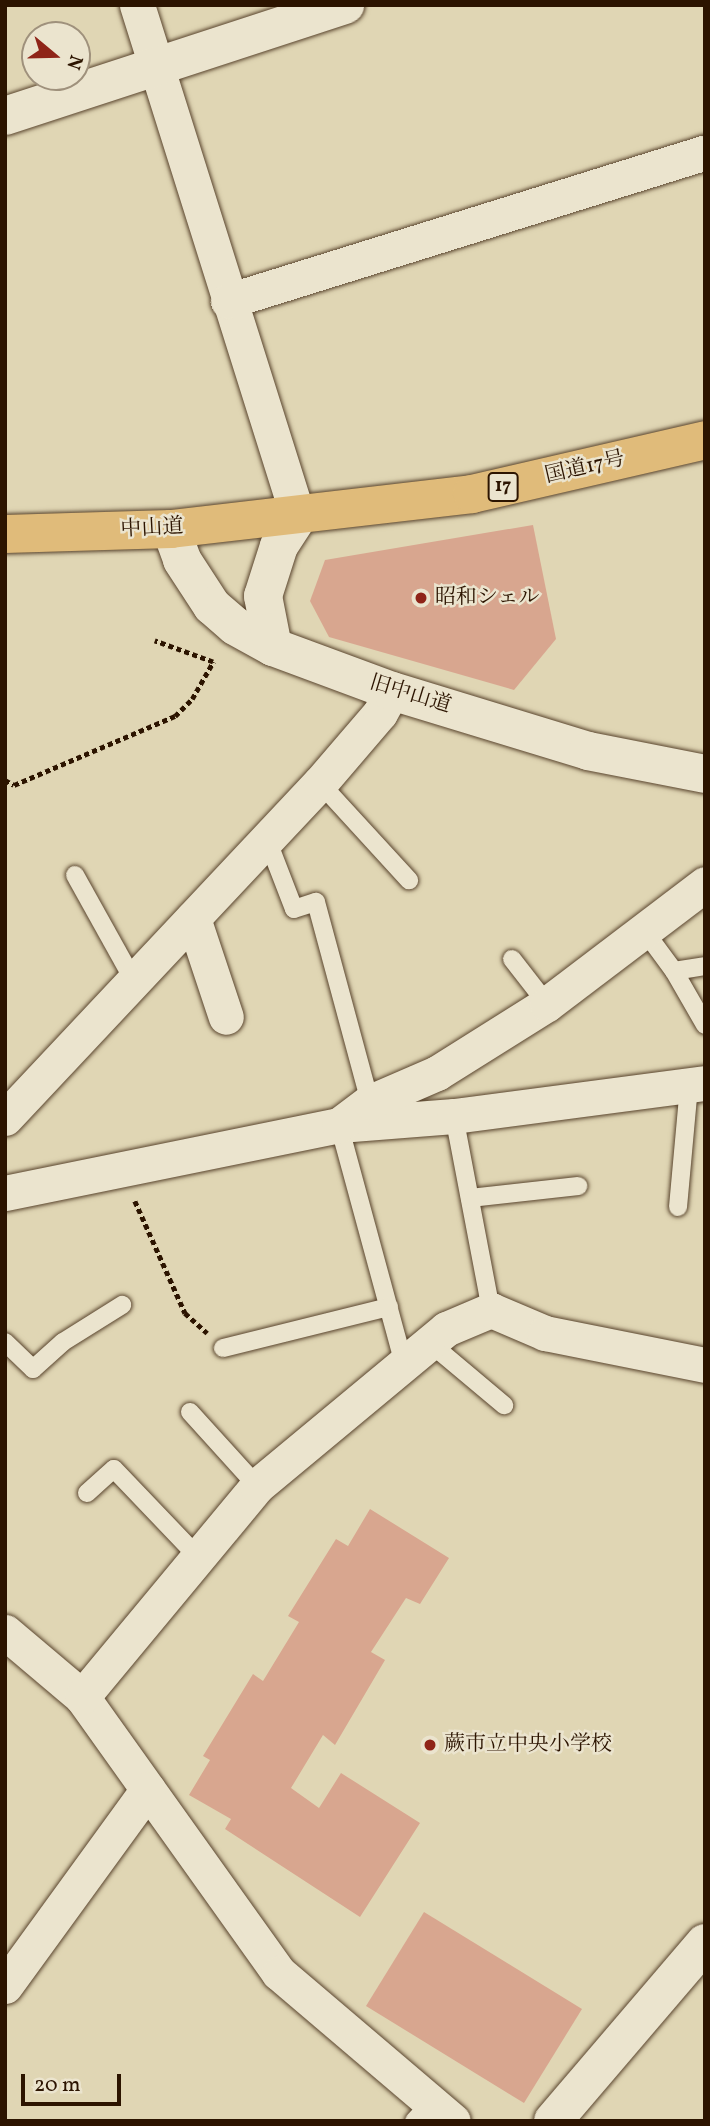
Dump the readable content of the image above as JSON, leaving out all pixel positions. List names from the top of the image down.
{
  "streets": {
    "highway": ["国道17号", "17", "中山道"],
    "street": ["旧中山道"]
  },
  "crossings": [
    ["国道17号", "中山道"],
    ["中山道", "旧中山道"]
  ],
  "places": ["昭和シェル", "蕨市立中央小学校"],
  "scale_bar": "20 m",
  "north": "right"
}
